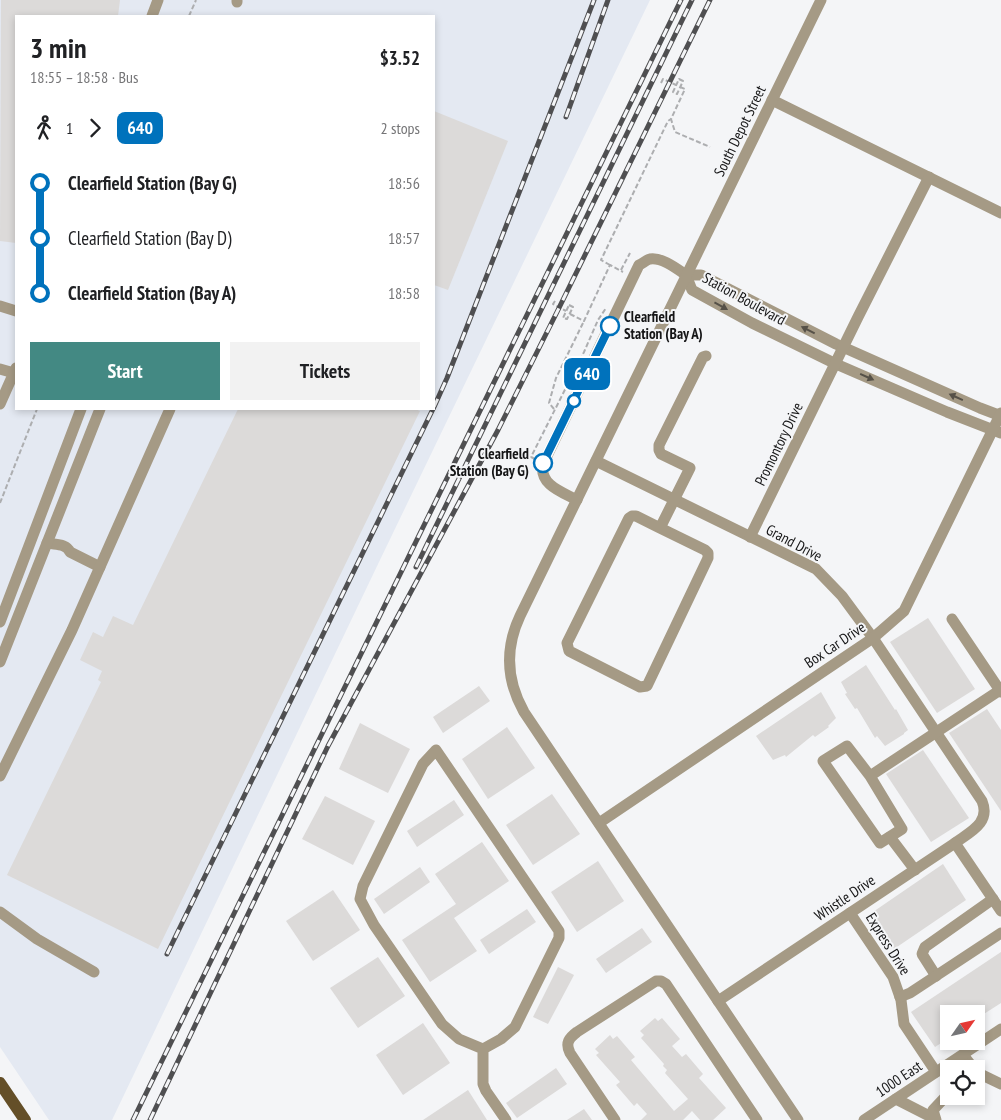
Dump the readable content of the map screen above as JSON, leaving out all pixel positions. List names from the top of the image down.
{
  "streets": {
    "street": [
      "South Depot Street",
      "Station Boulevard",
      "Promontory Drive",
      "Grand Drive",
      "Box Car Drive",
      "Whistle Drive",
      "Express Drive",
      "1000 East"
    ]
  },
  "crossings": [
    ["South Depot Street", "Station Boulevard"],
    ["South Depot Street", "Grand Drive"],
    ["South Depot Street", "Box Car Drive"],
    ["South Depot Street", "Whistle Drive"],
    ["Station Boulevard", "Promontory Drive"],
    ["Station Boulevard", "Box Car Drive"],
    ["Promontory Drive", "Grand Drive"],
    ["Grand Drive", "Box Car Drive"],
    ["Grand Drive", "Whistle Drive"],
    ["Whistle Drive", "Express Drive"],
    ["Express Drive", "1000 East"]
  ],
  "places": ["Clearfield Station (Bay A)", "Clearfield Station (Bay G)"],
  "lines": ["bus line 640"],
  "north": "top right",
  "page": {
    "on_map": "640",
    "heading": ["3 min", "18:55 – 18:58 · Bus", "$3.52"],
    "legs": ["1", "640", "2 stops"],
    "list": [
      {
        "name": "Clearfield Station (Bay G)",
        "value": "18:56"
      },
      {
        "name": "Clearfield Station (Bay D)",
        "value": "18:57"
      },
      {
        "name": "Clearfield Station (Bay A)",
        "value": "18:58"
      }
    ],
    "buttons": ["Start", "Tickets"]
  }
}
